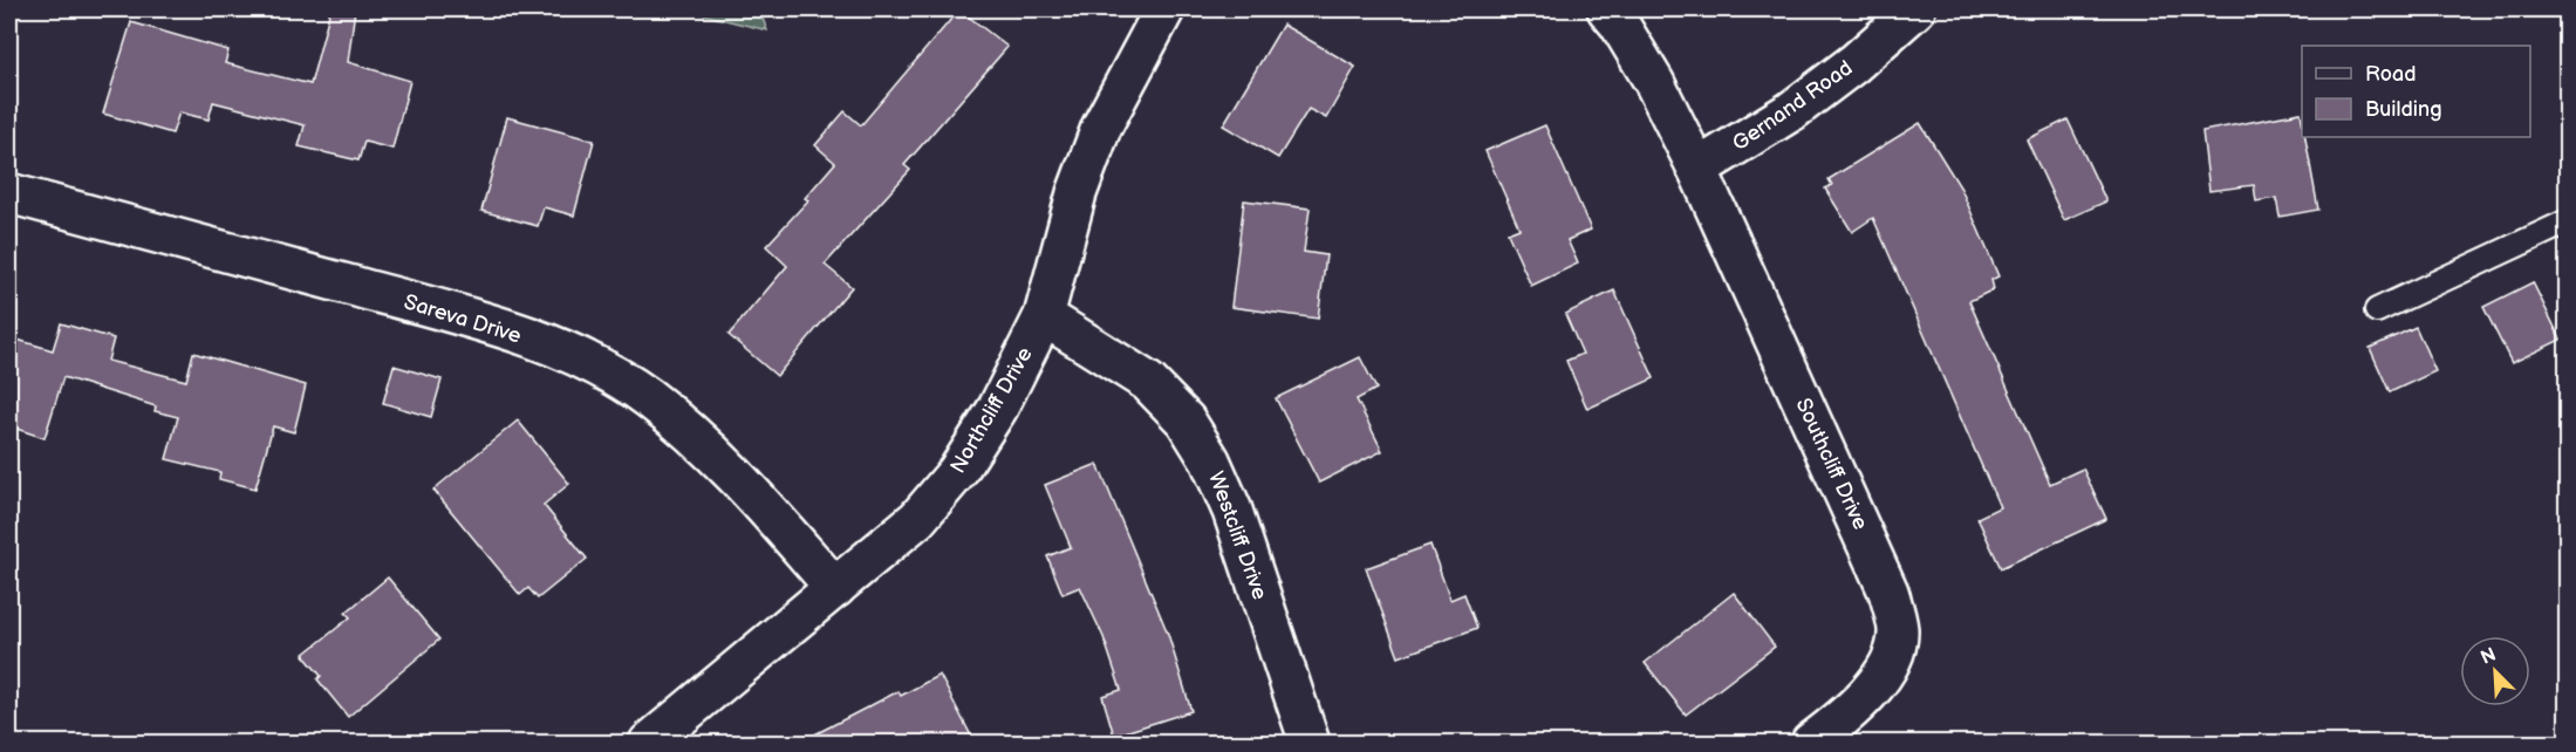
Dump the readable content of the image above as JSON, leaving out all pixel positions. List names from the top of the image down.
{
  "streets": {
    "street": [
      "Gernand Road",
      "Sareva Drive",
      "Northcliff Drive",
      "Southcliff Drive",
      "Westcliff Drive"
    ]
  },
  "crossings": [
    ["Gernand Road", "Southcliff Drive"],
    ["Sareva Drive", "Northcliff Drive"],
    ["Northcliff Drive", "Westcliff Drive"]
  ],
  "legend": ["Road", "Building"],
  "north": "top left"
}
